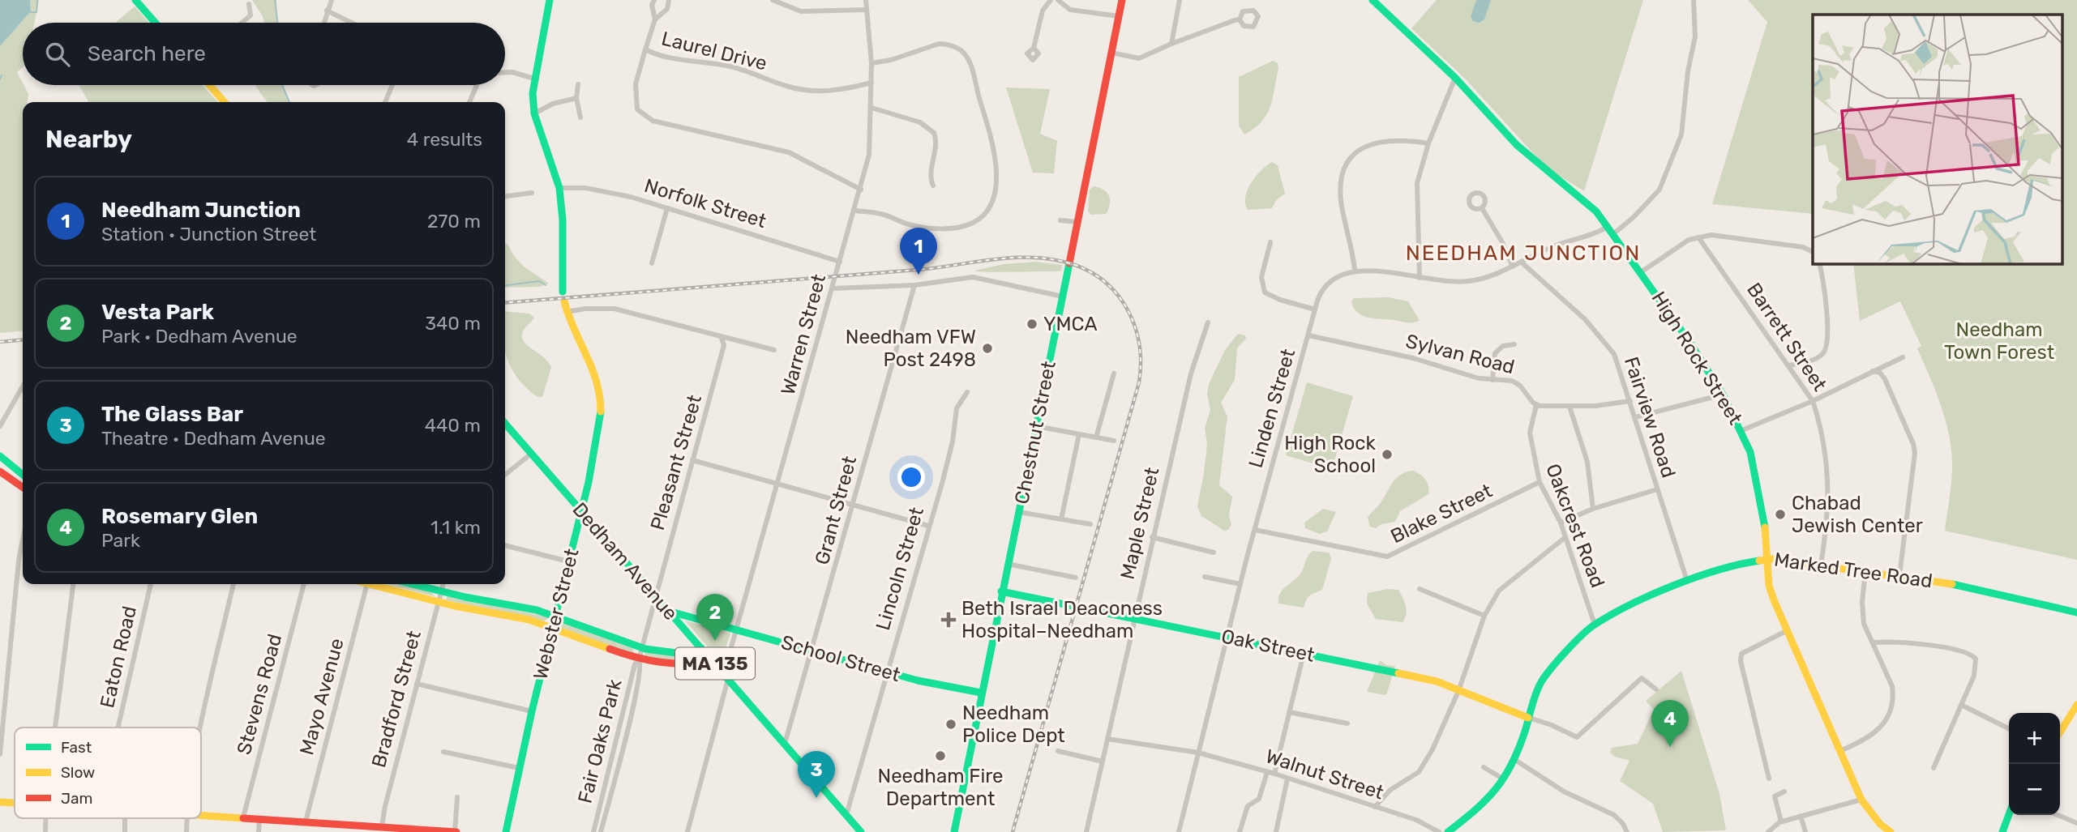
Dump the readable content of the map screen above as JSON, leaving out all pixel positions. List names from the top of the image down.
{
  "streets": {
    "street": [
      "Laurel Drive",
      "Norfolk Street",
      "Warren Street",
      "Barrett Street",
      "Sylvan Road",
      "High Rock Street",
      "Linden Street",
      "Fairview Road",
      "Chestnut Street",
      "Pleasant Street",
      "Grant Street",
      "Blake Street",
      "Maple Street",
      "Oakcrest Road",
      "Dedham Avenue",
      "Lincoln Street",
      "Marked Tree Road",
      "Webster Street",
      "Oak Street",
      "Eaton Road",
      "School Street",
      "MA 135",
      "Stevens Road",
      "Mayo Avenue",
      "Bradford Street",
      "Fair Oaks Park",
      "Walnut Street"
    ]
  },
  "crossings": [
    ["Laurel Drive", "Warren Street"],
    ["Norfolk Street", "Warren Street"],
    ["Warren Street", "Dedham Avenue"],
    ["Warren Street", "School Street"],
    ["Barrett Street", "Marked Tree Road"],
    ["Sylvan Road", "Linden Street"],
    ["Sylvan Road", "Oakcrest Road"],
    ["High Rock Street", "Marked Tree Road"],
    ["Linden Street", "Blake Street"],
    ["Linden Street", "Oak Street"],
    ["Linden Street", "Walnut Street"],
    ["Fairview Road", "Marked Tree Road"],
    ["Chestnut Street", "Oak Street"],
    ["Chestnut Street", "School Street"],
    ["Pleasant Street", "Dedham Avenue"],
    ["Pleasant Street", "Fair Oaks Park"],
    ["Grant Street", "Dedham Avenue"],
    ["Grant Street", "School Street"],
    ["Blake Street", "Oakcrest Road"],
    ["Maple Street", "Oak Street"],
    ["Maple Street", "Walnut Street"],
    ["Oakcrest Road", "Marked Tree Road"],
    ["Dedham Avenue", "Lincoln Street"],
    ["Dedham Avenue", "Webster Street"],
    ["Dedham Avenue", "School Street"],
    ["Dedham Avenue", "Fair Oaks Park"],
    ["Lincoln Street", "School Street"],
    ["Marked Tree Road", "Oak Street"]
  ],
  "districts": ["NEEDHAM JUNCTION"],
  "parks": ["Needham Town Forest"],
  "places": {
    "other": [
      "YMCA",
      "Needham VFW Post 2498",
      "High Rock School",
      "Chabad Jewish Center",
      "Needham Police Dept",
      "Needham Fire Department"
    ],
    "health": ["Beth Israel Deaconess Hospital–Needham"]
  },
  "legend": ["Fast", "Slow", "Jam"],
  "page": {
    "search": "Search here",
    "heading": ["Nearby", "4 results"],
    "list": [
      {
        "mark": "1",
        "name": "Needham Junction",
        "note": "Station · Junction Street",
        "value": "270 m"
      },
      {
        "mark": "2",
        "name": "Vesta Park",
        "note": "Park · Dedham Avenue",
        "value": "340 m"
      },
      {
        "mark": "3",
        "name": "The Glass Bar",
        "note": "Theatre · Dedham Avenue",
        "value": "440 m"
      },
      {
        "mark": "4",
        "name": "Rosemary Glen",
        "note": "Park",
        "value": "1.1 km"
      }
    ],
    "pins": [
      "1",
      "2",
      "4",
      "3"
    ],
    "map_buttons": ["+", "−"]
  }
}
